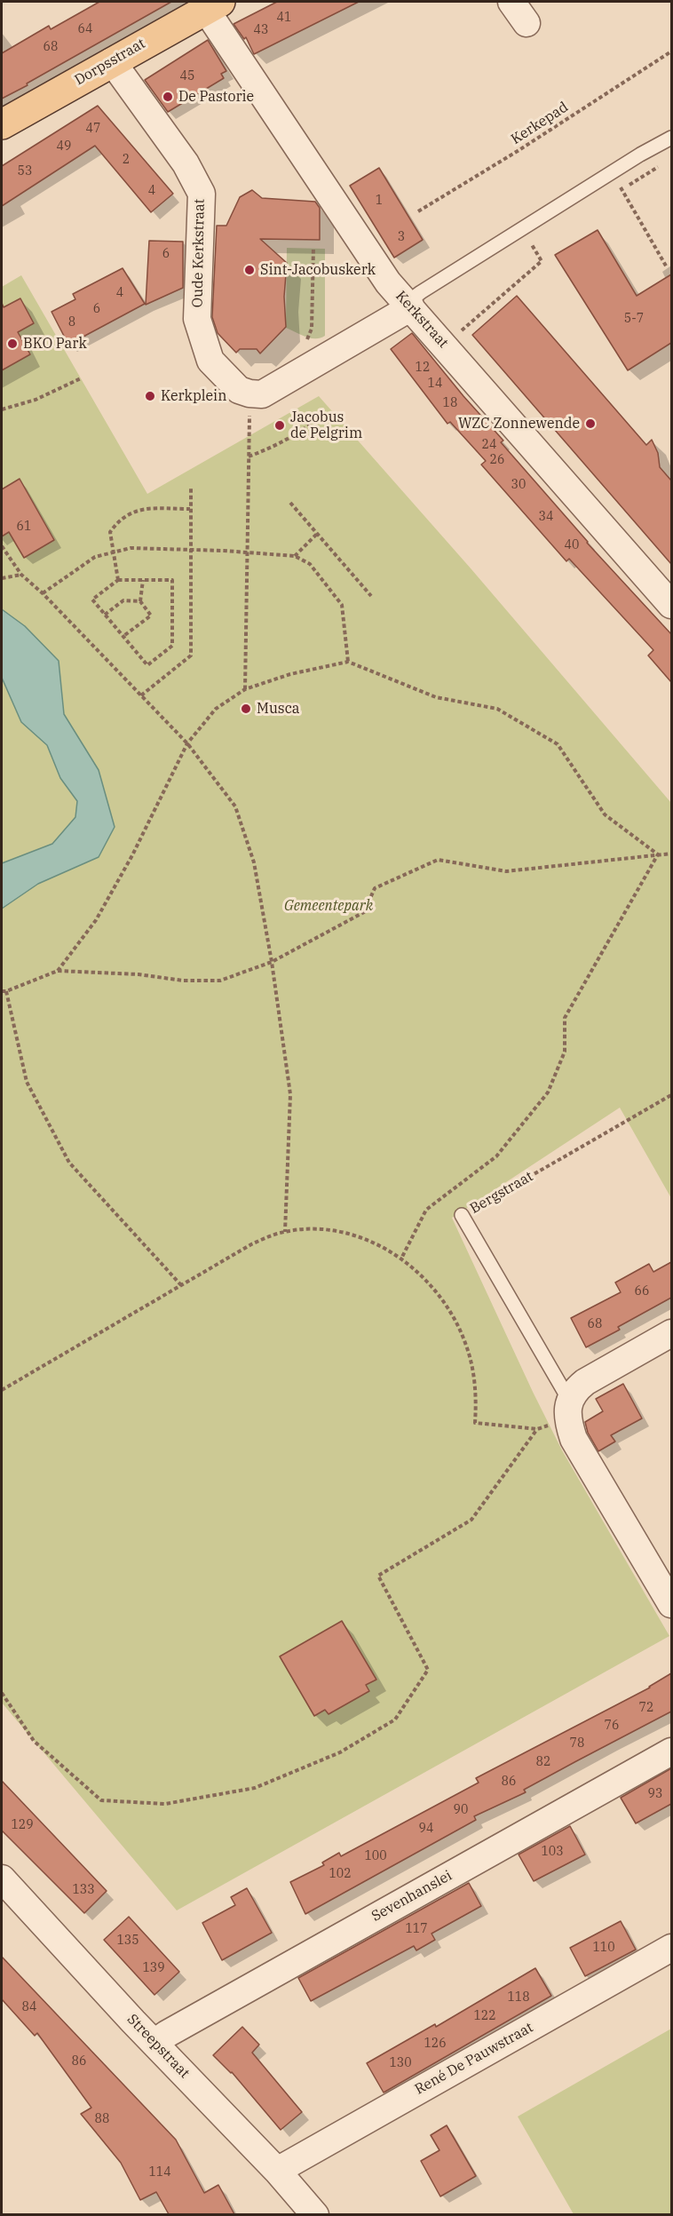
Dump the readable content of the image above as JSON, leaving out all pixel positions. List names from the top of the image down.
{
  "streets": {
    "main road": ["Dorpsstraat"],
    "street": [
      "Oude Kerkstraat",
      "Kerkstraat",
      "Bergstraat",
      "Sevenhanslei",
      "Streepstraat",
      "René De Pauwstraat"
    ],
    "path": ["Kerkepad"]
  },
  "crossings": [
    ["Dorpsstraat", "Oude Kerkstraat"],
    ["Dorpsstraat", "Kerkstraat"],
    ["Sevenhanslei", "Streepstraat"],
    ["Streepstraat", "René De Pauwstraat"]
  ],
  "parks": ["Gemeentepark"],
  "places": [
    "De Pastorie",
    "Sint-Jacobuskerk",
    "BKO Park",
    "Kerkplein",
    "WZC Zonnewende",
    "Jacobus de Pelgrim",
    "Musca"
  ],
  "house_numbers": [
    "41",
    "64",
    "43",
    "68",
    "45",
    "47",
    "49",
    "2",
    "53",
    "4",
    "1",
    "3",
    "6",
    "4",
    "6",
    "5-7",
    "8",
    "12",
    "14",
    "18",
    "24",
    "26",
    "30",
    "34",
    "61",
    "40",
    "66",
    "68",
    "72",
    "76",
    "78",
    "82",
    "86",
    "93",
    "90",
    "129",
    "94",
    "103",
    "100",
    "102",
    "133",
    "117",
    "135",
    "110",
    "139",
    "118",
    "84",
    "122",
    "126",
    "86",
    "130",
    "88",
    "114"
  ]
}
